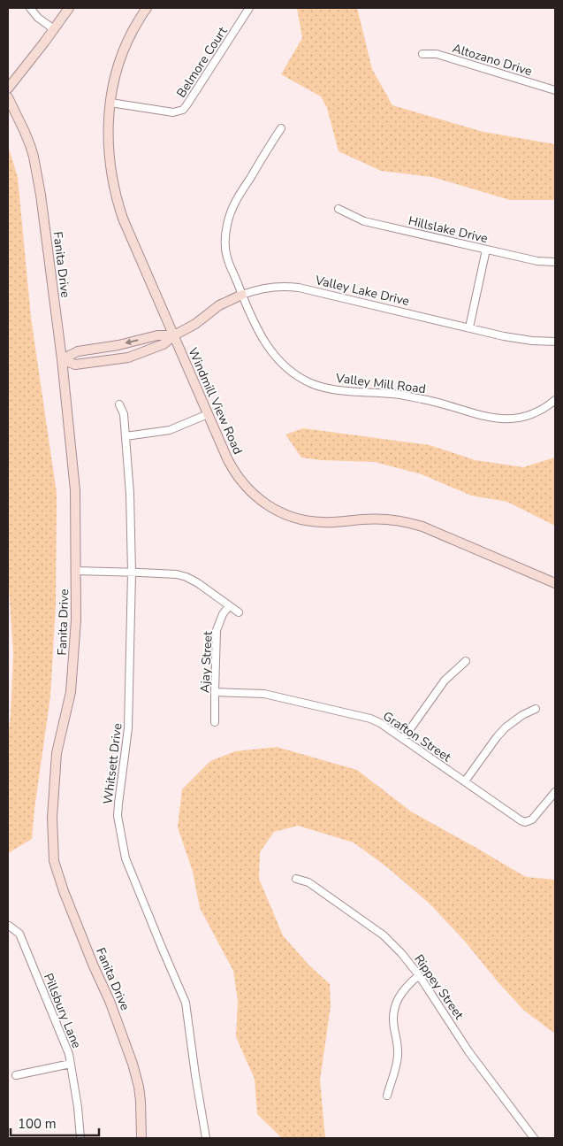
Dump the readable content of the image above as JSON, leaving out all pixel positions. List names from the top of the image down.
{
  "streets": {
    "main road": ["Fanita Drive", "Valley Lake Drive", "Windmill View Road"],
    "street": [
      "Altozano Drive",
      "Belmore Court",
      "Hillslake Drive",
      "Valley Mill Road",
      "Ajay Street",
      "Grafton Street",
      "Whitsett Drive",
      "Rippey Street",
      "Pillsbury Lane"
    ]
  },
  "crossings": [
    ["Belmore Court", "Windmill View Road"],
    ["Fanita Drive", "Valley Lake Drive"],
    ["Valley Lake Drive", "Valley Mill Road"],
    ["Valley Lake Drive", "Windmill View Road"],
    ["Ajay Street", "Grafton Street"]
  ],
  "scale_bar": "100 m"
}
